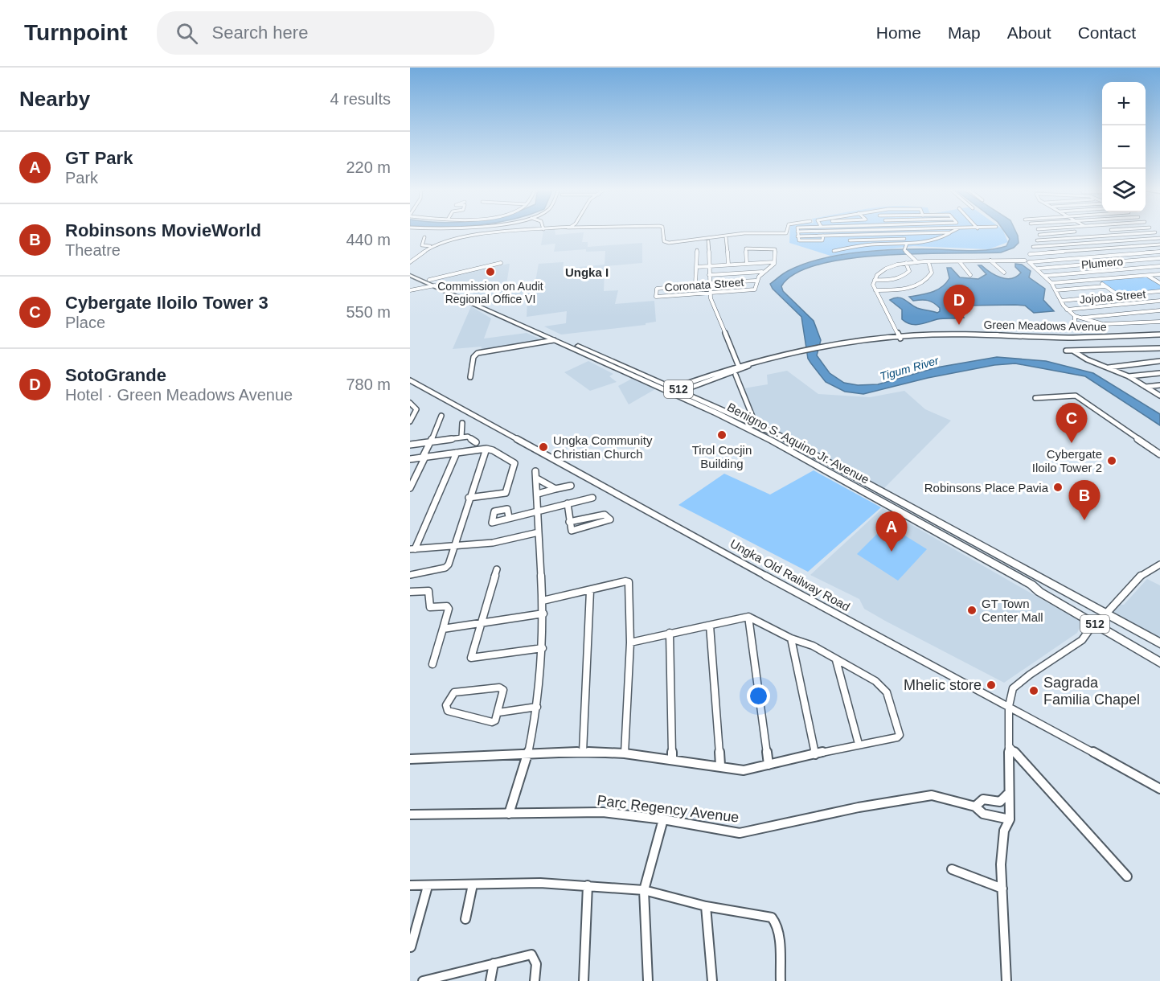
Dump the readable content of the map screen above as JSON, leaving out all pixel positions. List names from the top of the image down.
{
  "streets": {
    "main road": ["512", "Benigno S. Aquino Jr. Avenue"],
    "street": [
      "Plumero",
      "Coronata Street",
      "Jojoba Street",
      "Green Meadows Avenue",
      "Ungka Old Railway Road",
      "Parc Regency Avenue"
    ]
  },
  "crossings": [
    ["Green Meadows Avenue", "Benigno S. Aquino Jr. Avenue"],
    ["512", "Benigno S. Aquino Jr. Avenue"]
  ],
  "districts": ["Ungka I"],
  "water": ["Tigum River"],
  "places": [
    "Commission on Audit Regional Office VI",
    "Tirol Cocjin Building",
    "Ungka Community Christian Church",
    "Cybergate Iloilo Tower 2",
    "Robinsons Place Pavia",
    "GT Town Center Mall",
    "Mhelic store",
    "Sagrada Familia Chapel"
  ],
  "page": {
    "header": "Turnpoint",
    "search": "Search here",
    "nav": [
      "Home",
      "Map",
      "About",
      "Contact"
    ],
    "heading": ["Nearby", "4 results"],
    "map_buttons": ["+", "−"],
    "list": [
      {
        "mark": "A",
        "name": "GT Park",
        "note": "Park",
        "value": "220 m"
      },
      {
        "mark": "B",
        "name": "Robinsons MovieWorld",
        "note": "Theatre",
        "value": "440 m"
      },
      {
        "mark": "C",
        "name": "Cybergate Iloilo Tower 3",
        "note": "Place",
        "value": "550 m"
      },
      {
        "mark": "D",
        "name": "SotoGrande",
        "note": "Hotel · Green Meadows Avenue",
        "value": "780 m"
      }
    ],
    "pins": [
      "D",
      "C",
      "B",
      "A"
    ]
  }
}
